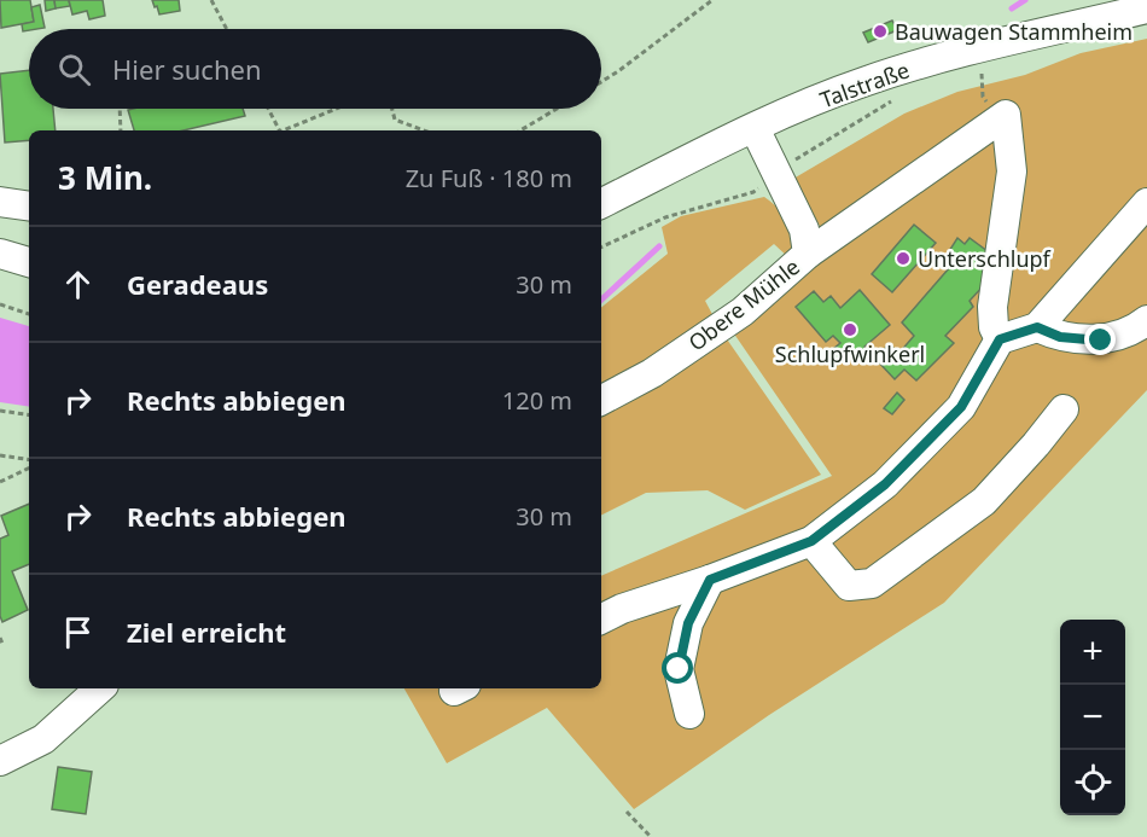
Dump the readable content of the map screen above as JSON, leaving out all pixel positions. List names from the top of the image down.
{
  "streets": {
    "street": ["Talstraße", "Obere Mühle"]
  },
  "crossings": [
    ["Talstraße", "Obere Mühle"]
  ],
  "places": ["Bauwagen Stammheim", "Unterschlupf", "Schlupfwinkerl"],
  "page": {
    "search": "Hier suchen",
    "heading": ["3 Min.", "Zu Fuß · 180 m"],
    "list": [
      ["Geradeaus", "30 m"],
      ["Rechts abbiegen", "120 m"],
      ["Rechts abbiegen", "30 m"],
      "Ziel erreicht"
    ],
    "map_buttons": ["+", "−"]
  }
}
